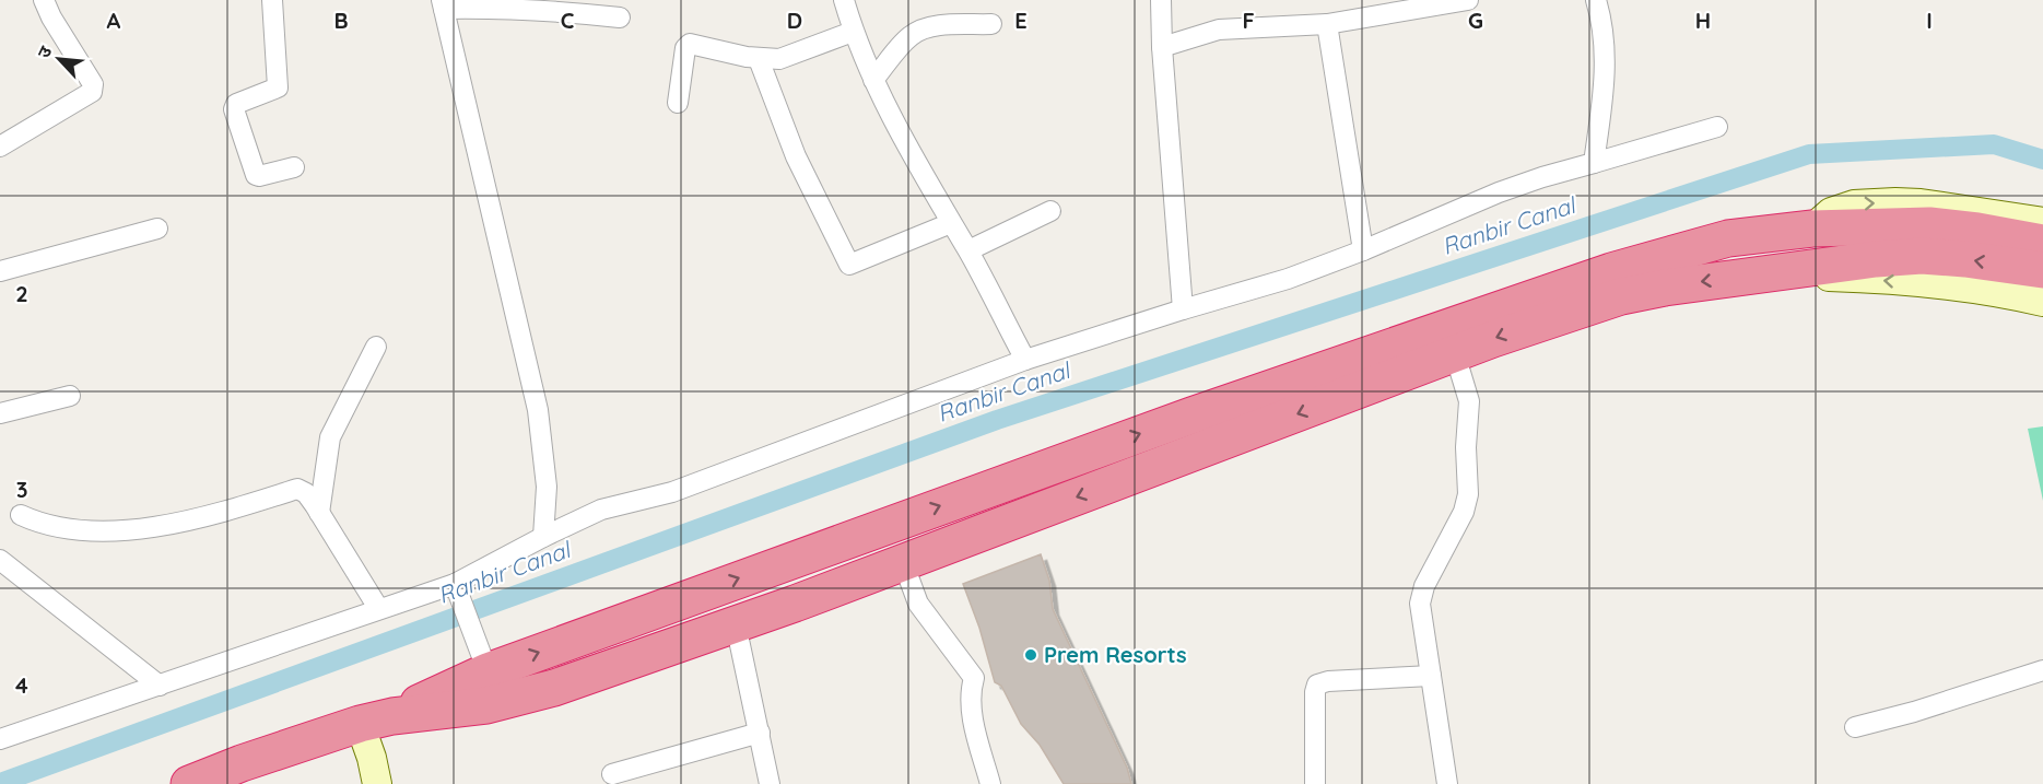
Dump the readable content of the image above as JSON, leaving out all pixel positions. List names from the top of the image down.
{
  "water": ["Ranbir Canal"],
  "places": ["Prem Resorts"],
  "north": "top left",
  "grid": {
    "columns": [
      "A",
      "B",
      "C",
      "D",
      "E",
      "F",
      "G",
      "H",
      "I"
    ],
    "rows": ["2", "3", "4"]
  }
}
